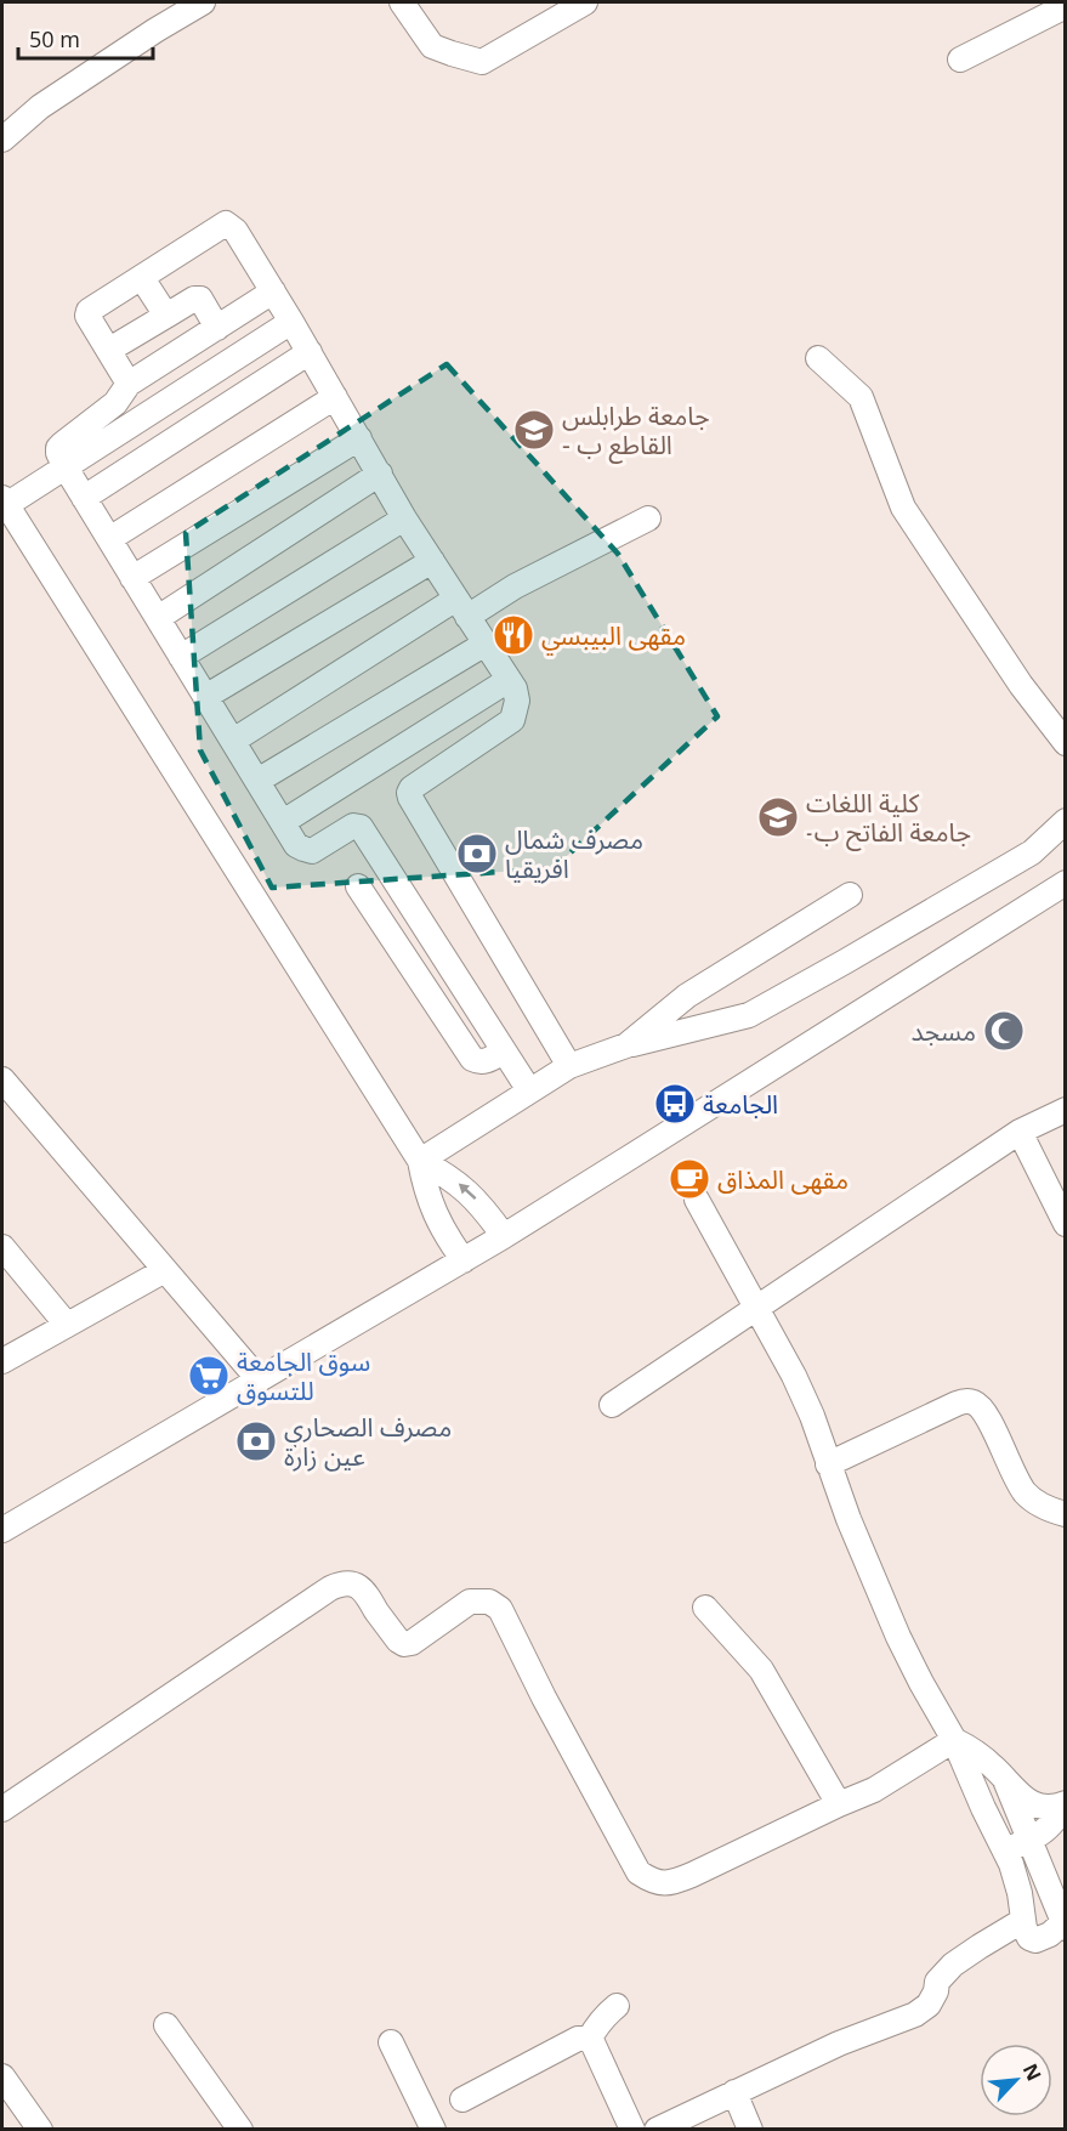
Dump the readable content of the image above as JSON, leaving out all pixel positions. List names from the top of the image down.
{
  "places": {
    "school or university": ["جامعة طرابلس - القاطع ب", "كلية اللغات -جامعة الفاتح ب"],
    "restaurant": ["مقهى البيبسي"],
    "bank": ["مصرف شمال افريقيا", "مصرف الصحاري عين زارة"],
    "mosque": ["مسجد"],
    "bus stop": ["الجامعة"],
    "cafe": ["مقهى المذاق"],
    "supermarket": ["سوق الجامعة للتسوق"]
  },
  "scale_bar": "50 m",
  "north": "top right"
}
